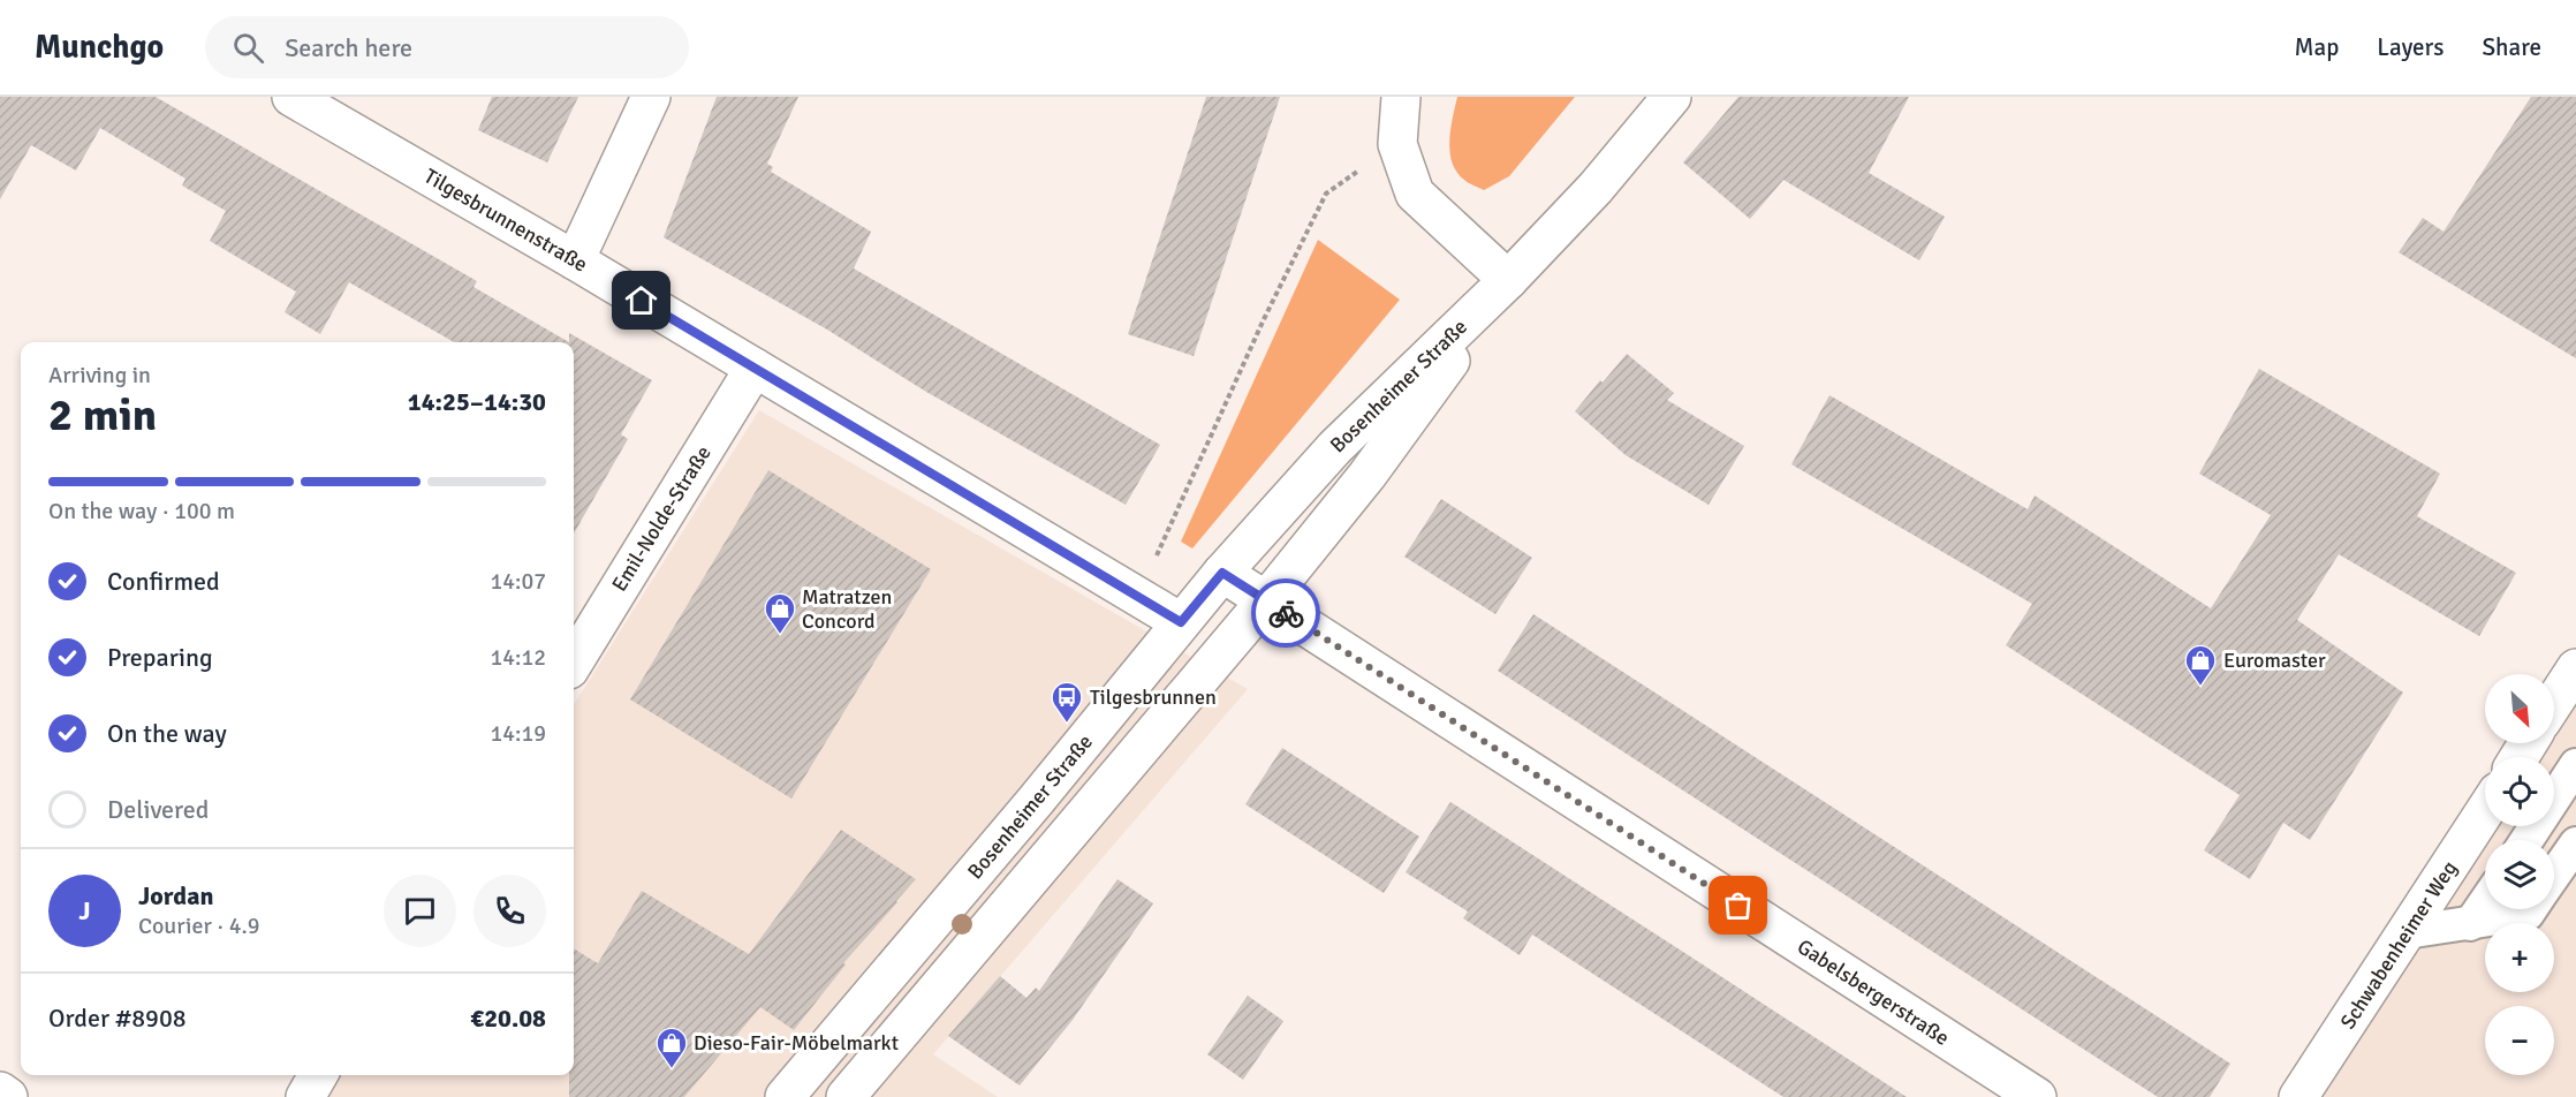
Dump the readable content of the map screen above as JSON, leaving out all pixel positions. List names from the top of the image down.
{
  "streets": {
    "street": [
      "Tilgesbrunnenstraße",
      "Bosenheimer Straße",
      "Emil-Nolde-Straße",
      "Schwabenheimer Weg",
      "Gabelsbergerstraße"
    ]
  },
  "crossings": [
    ["Tilgesbrunnenstraße", "Bosenheimer Straße"],
    ["Tilgesbrunnenstraße", "Emil-Nolde-Straße"],
    ["Bosenheimer Straße", "Gabelsbergerstraße"]
  ],
  "places": {
    "shop": ["Matratzen Concord", "Euromaster", "Dieso-Fair-Möbelmarkt"],
    "bus stop": ["Tilgesbrunnen"]
  },
  "north": "bottom right",
  "page": {
    "header": "Munchgo",
    "search": "Search here",
    "nav": ["Map", "Layers", "Share"],
    "heading": ["2 min", "Arriving in", "14:25–14:30"],
    "panel": [
      "Jordan",
      "Courier · 4.9",
      "Order #8908",
      "€20.08"
    ],
    "bar": "On the way · 100 m",
    "list": [
      ["Confirmed", "14:07"],
      ["Preparing", "14:12"],
      ["On the way", "14:19"],
      "Delivered"
    ],
    "map_buttons": ["+", "−"],
    "round": "J"
  }
}
